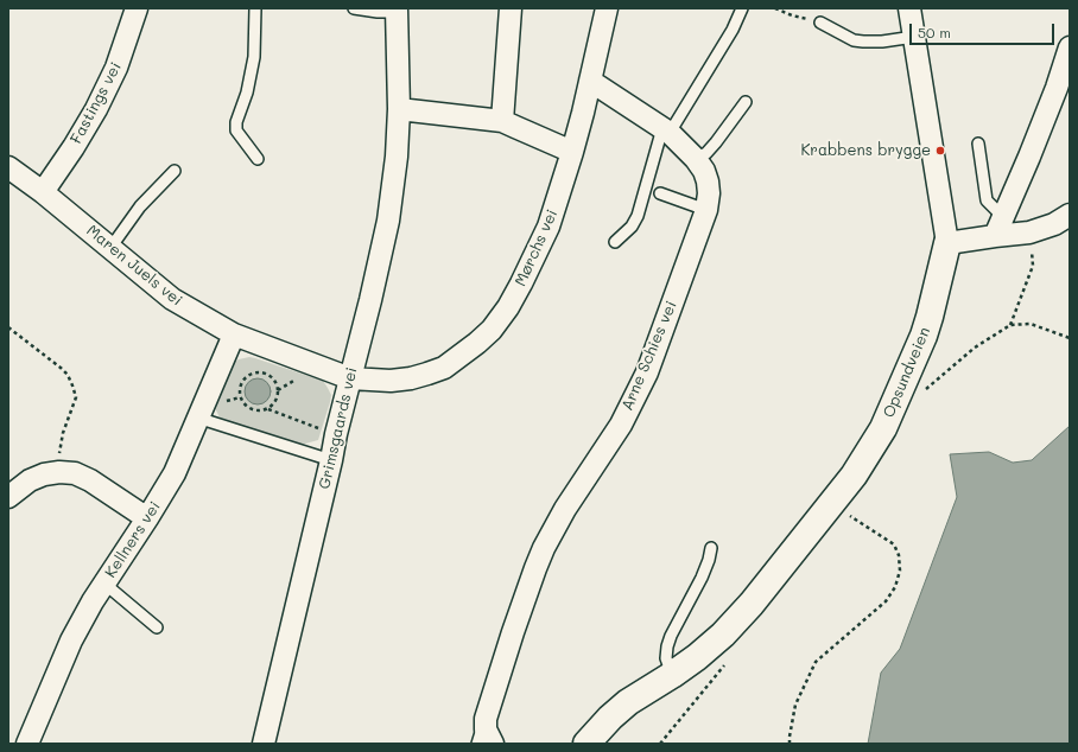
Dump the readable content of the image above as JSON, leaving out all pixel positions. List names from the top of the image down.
{
  "streets": {
    "street": [
      "Fastings vei",
      "Mørchs vei",
      "Maren Juels vei",
      "Arne Schies vei",
      "Opsundveien",
      "Grimsgaards vei",
      "Kellners vei"
    ]
  },
  "crossings": [
    ["Fastings vei", "Maren Juels vei"],
    ["Mørchs vei", "Maren Juels vei"],
    ["Mørchs vei", "Arne Schies vei"],
    ["Mørchs vei", "Grimsgaards vei"],
    ["Maren Juels vei", "Grimsgaards vei"],
    ["Maren Juels vei", "Kellners vei"]
  ],
  "places": ["Krabbens brygge"],
  "scale_bar": "50 m"
}
